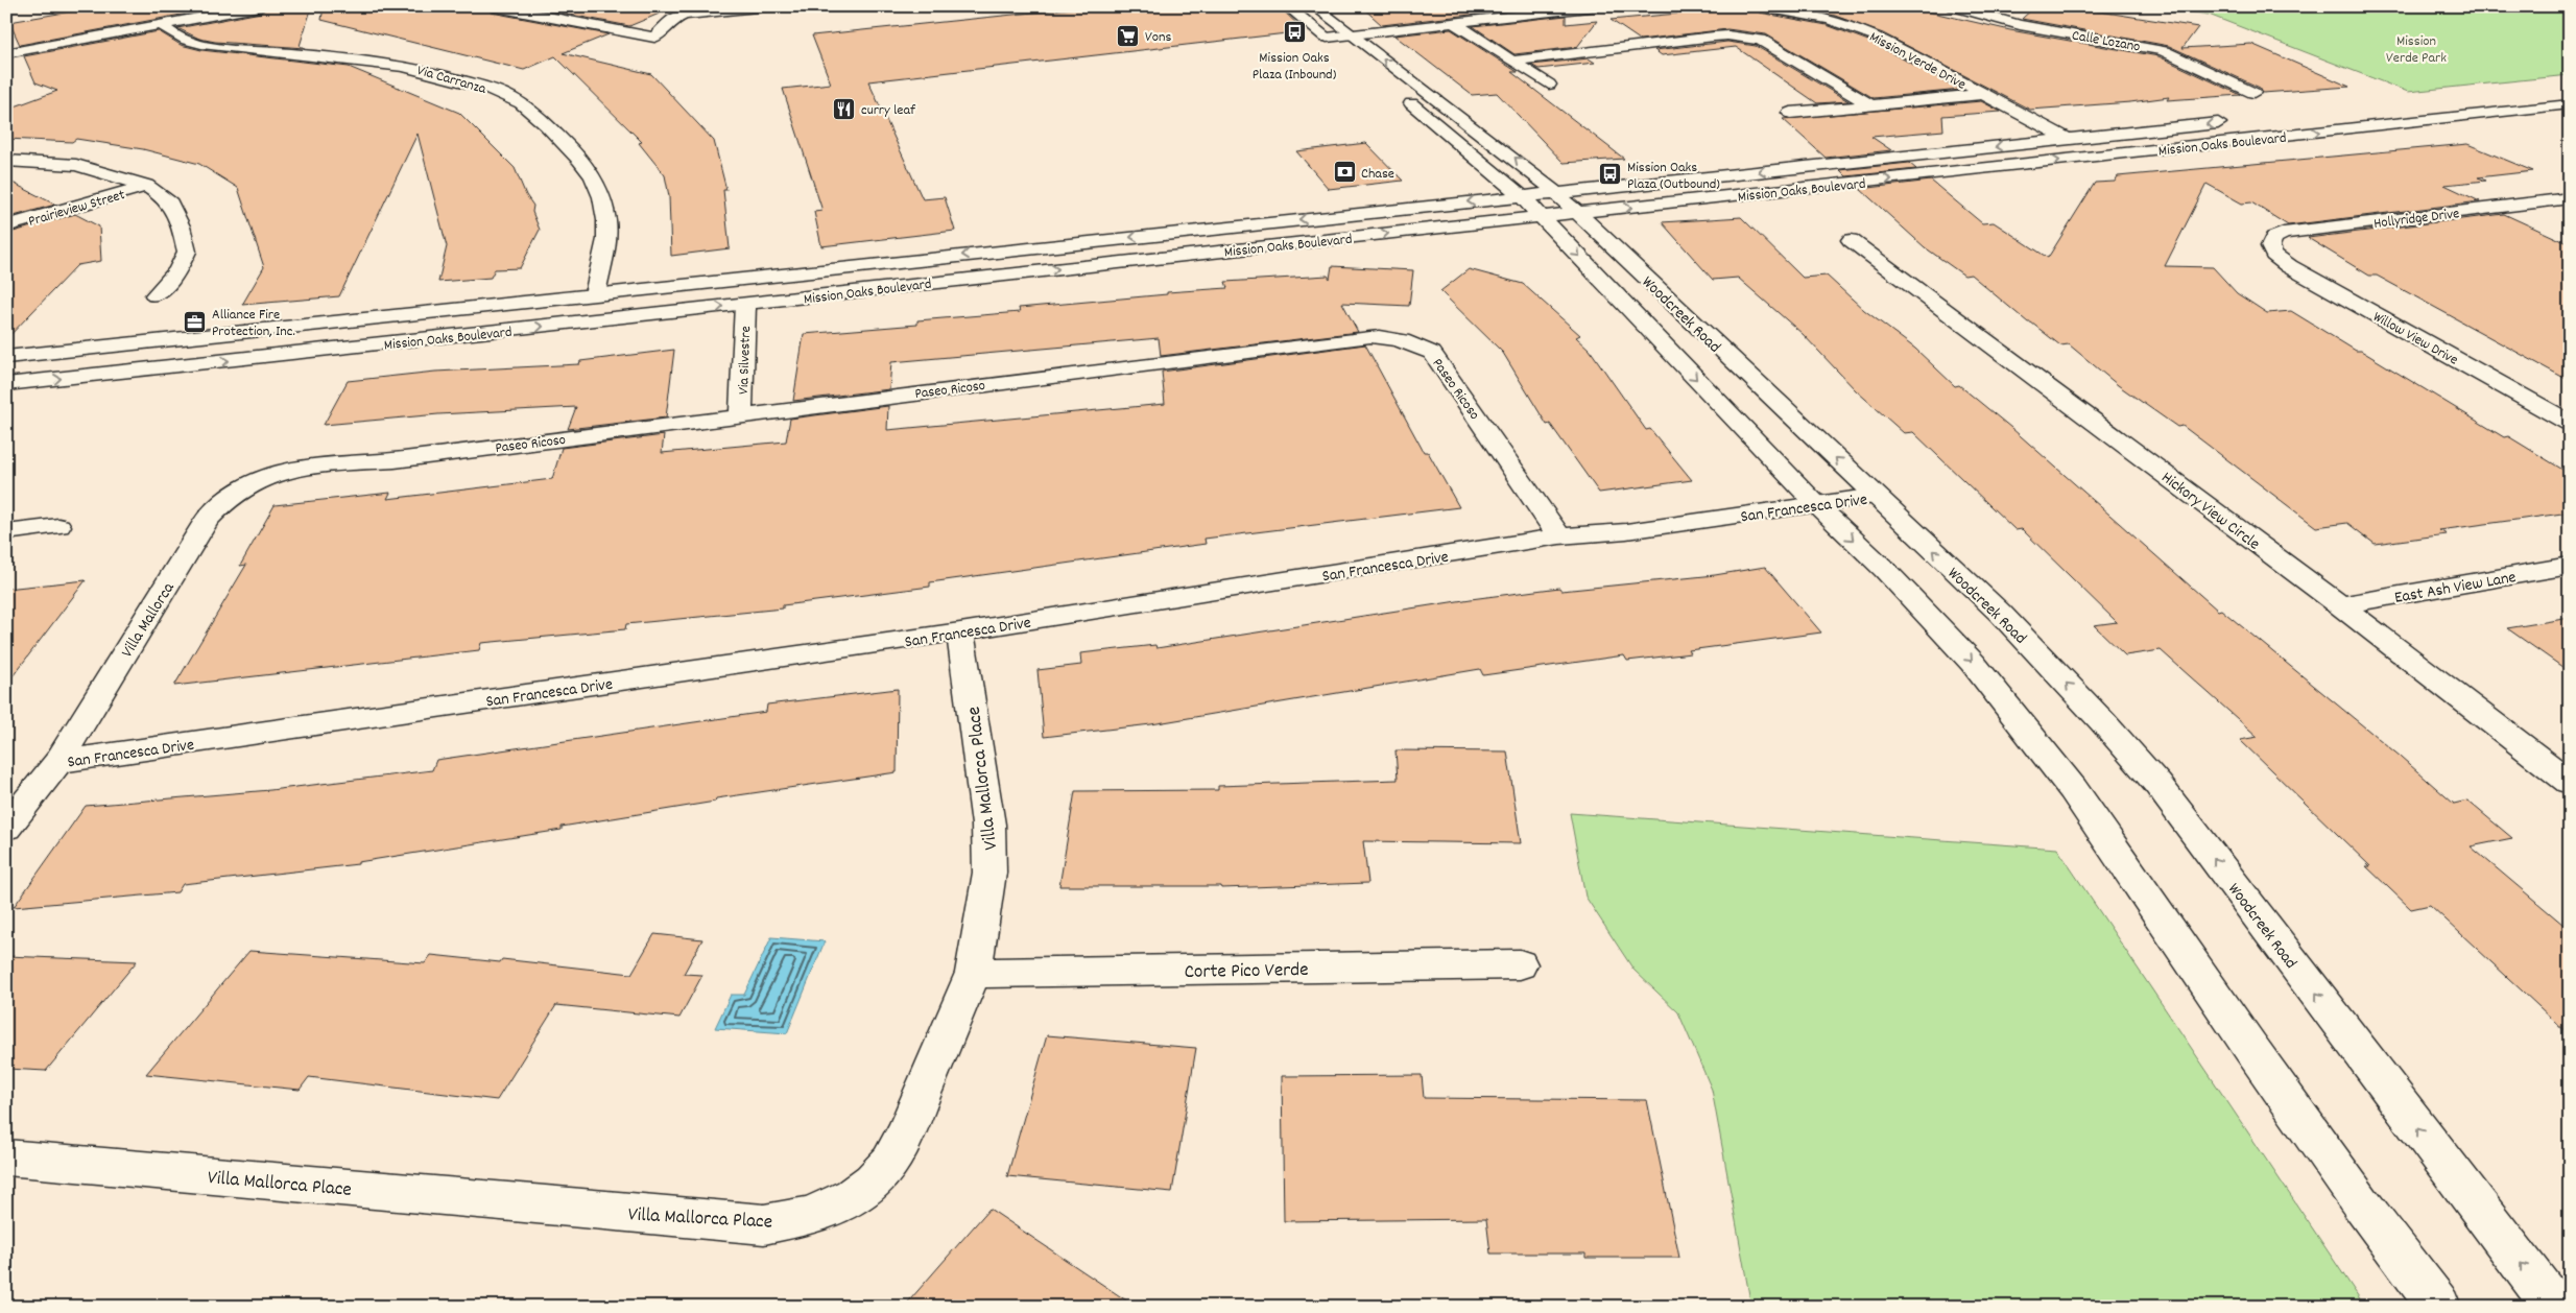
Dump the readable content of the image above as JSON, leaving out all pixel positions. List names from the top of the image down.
{
  "streets": {
    "street": [
      "Calle Lozano",
      "Mission Verde Drive",
      "Via Carranza",
      "Mission Oaks Boulevard",
      "Prairieview Street",
      "Hollyridge Drive",
      "Woodcreek Road",
      "Willow View Drive",
      "Via Silvestre",
      "Paseo Ricoso",
      "San Francesca Drive",
      "Hickory View Circle",
      "East Ash View Lane",
      "Villa Mallorca",
      "Villa Mallorca Place",
      "Corte Pico Verde"
    ]
  },
  "crossings": [
    ["Mission Verde Drive", "Mission Oaks Boulevard"],
    ["Via Carranza", "Mission Oaks Boulevard"],
    ["Mission Oaks Boulevard", "Woodcreek Road"],
    ["Mission Oaks Boulevard", "Via Silvestre"],
    ["Hollyridge Drive", "Willow View Drive"],
    ["Woodcreek Road", "San Francesca Drive"],
    ["Via Silvestre", "Paseo Ricoso"],
    ["Paseo Ricoso", "San Francesca Drive"],
    ["Paseo Ricoso", "Villa Mallorca"],
    ["San Francesca Drive", "Villa Mallorca"],
    ["San Francesca Drive", "Villa Mallorca Place"],
    ["Hickory View Circle", "East Ash View Lane"],
    ["Villa Mallorca Place", "Corte Pico Verde"]
  ],
  "parks": ["Mission Verde Park"],
  "places": {
    "bus stop": ["Mission Oaks Plaza (Inbound)", "Mission Oaks Plaza (Outbound)"],
    "supermarket": ["Vons"],
    "restaurant": ["curry leaf"],
    "bank": ["Chase"],
    "office": ["Alliance Fire Protection, Inc."]
  }
}
